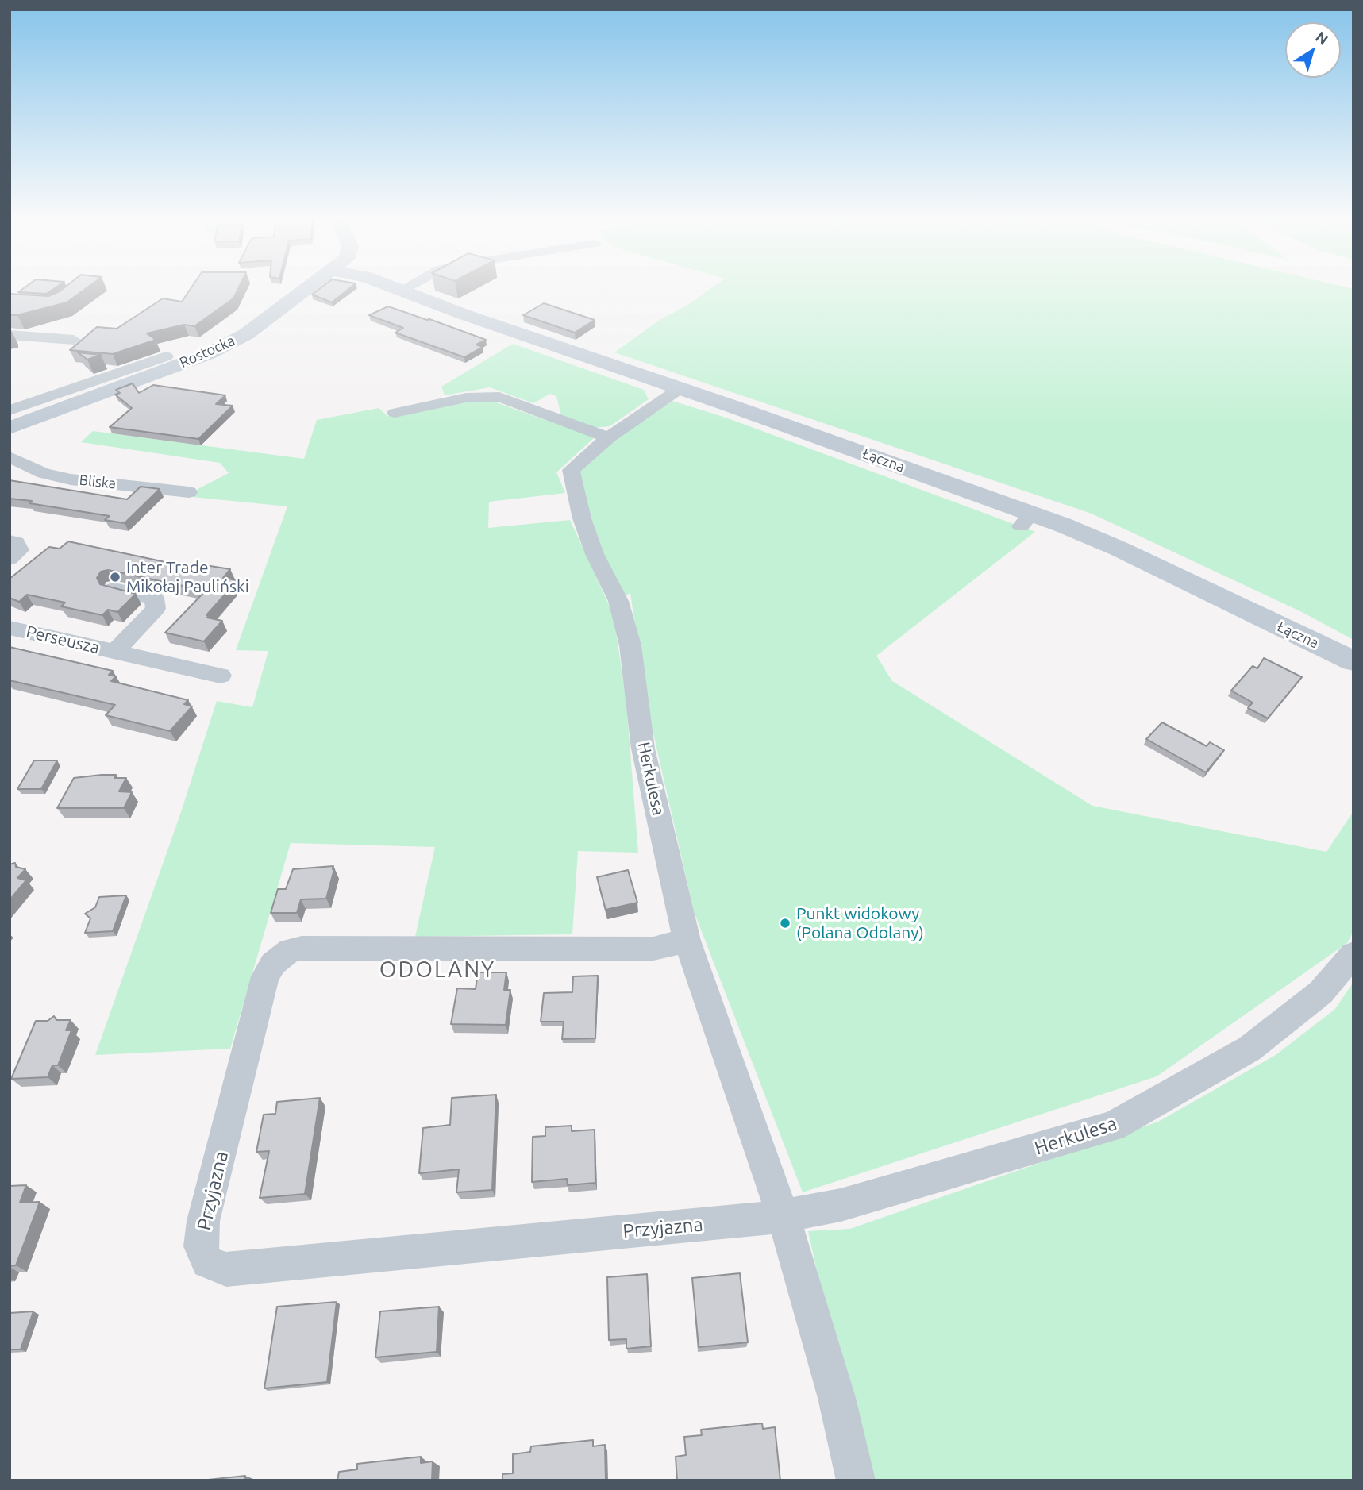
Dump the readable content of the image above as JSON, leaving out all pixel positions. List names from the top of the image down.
{
  "streets": {
    "street": [
      "Rostocka",
      "Łączna",
      "Bliska",
      "Perseusza",
      "Herkulesa",
      "Przyjazna"
    ]
  },
  "crossings": [
    ["Łączna", "Herkulesa"],
    ["Herkulesa", "Przyjazna"]
  ],
  "districts": ["ODOLANY"],
  "places": ["Inter Trade Mikołaj Pauliński", "Punkt widokowy (Polana Odolany)"],
  "north": "top right"
}
